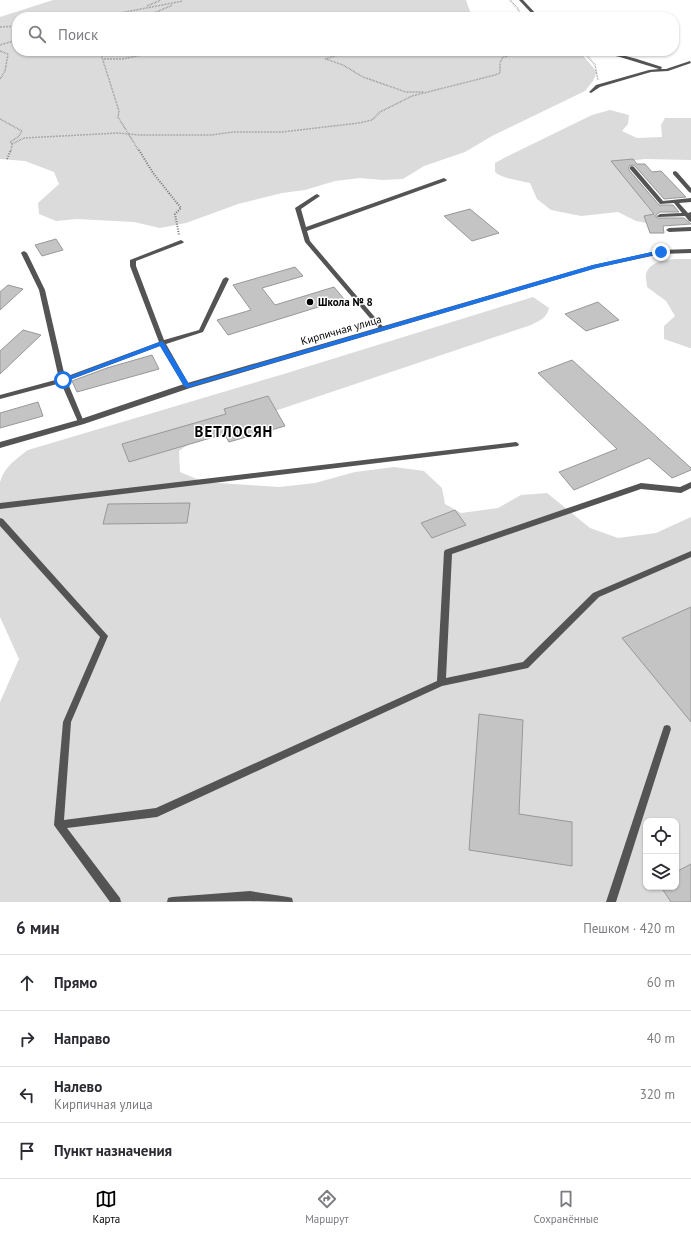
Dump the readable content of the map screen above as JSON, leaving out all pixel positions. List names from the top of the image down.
{
  "streets": {
    "street": ["Кирпичная улица"]
  },
  "districts": ["ВЕТЛОСЯН"],
  "places": ["Школа № 8"],
  "page": {
    "search": "Поиск",
    "heading": ["6 мин", "Пешком · 420 m"],
    "list": [
      ["Прямо", "60 m"],
      ["Направо", "40 m"],
      ["Налево", "Кирпичная улица", "320 m"],
      "Пункт назначения"
    ],
    "nav": ["Карта", "Маршрут", "Сохранённые"]
  }
}
